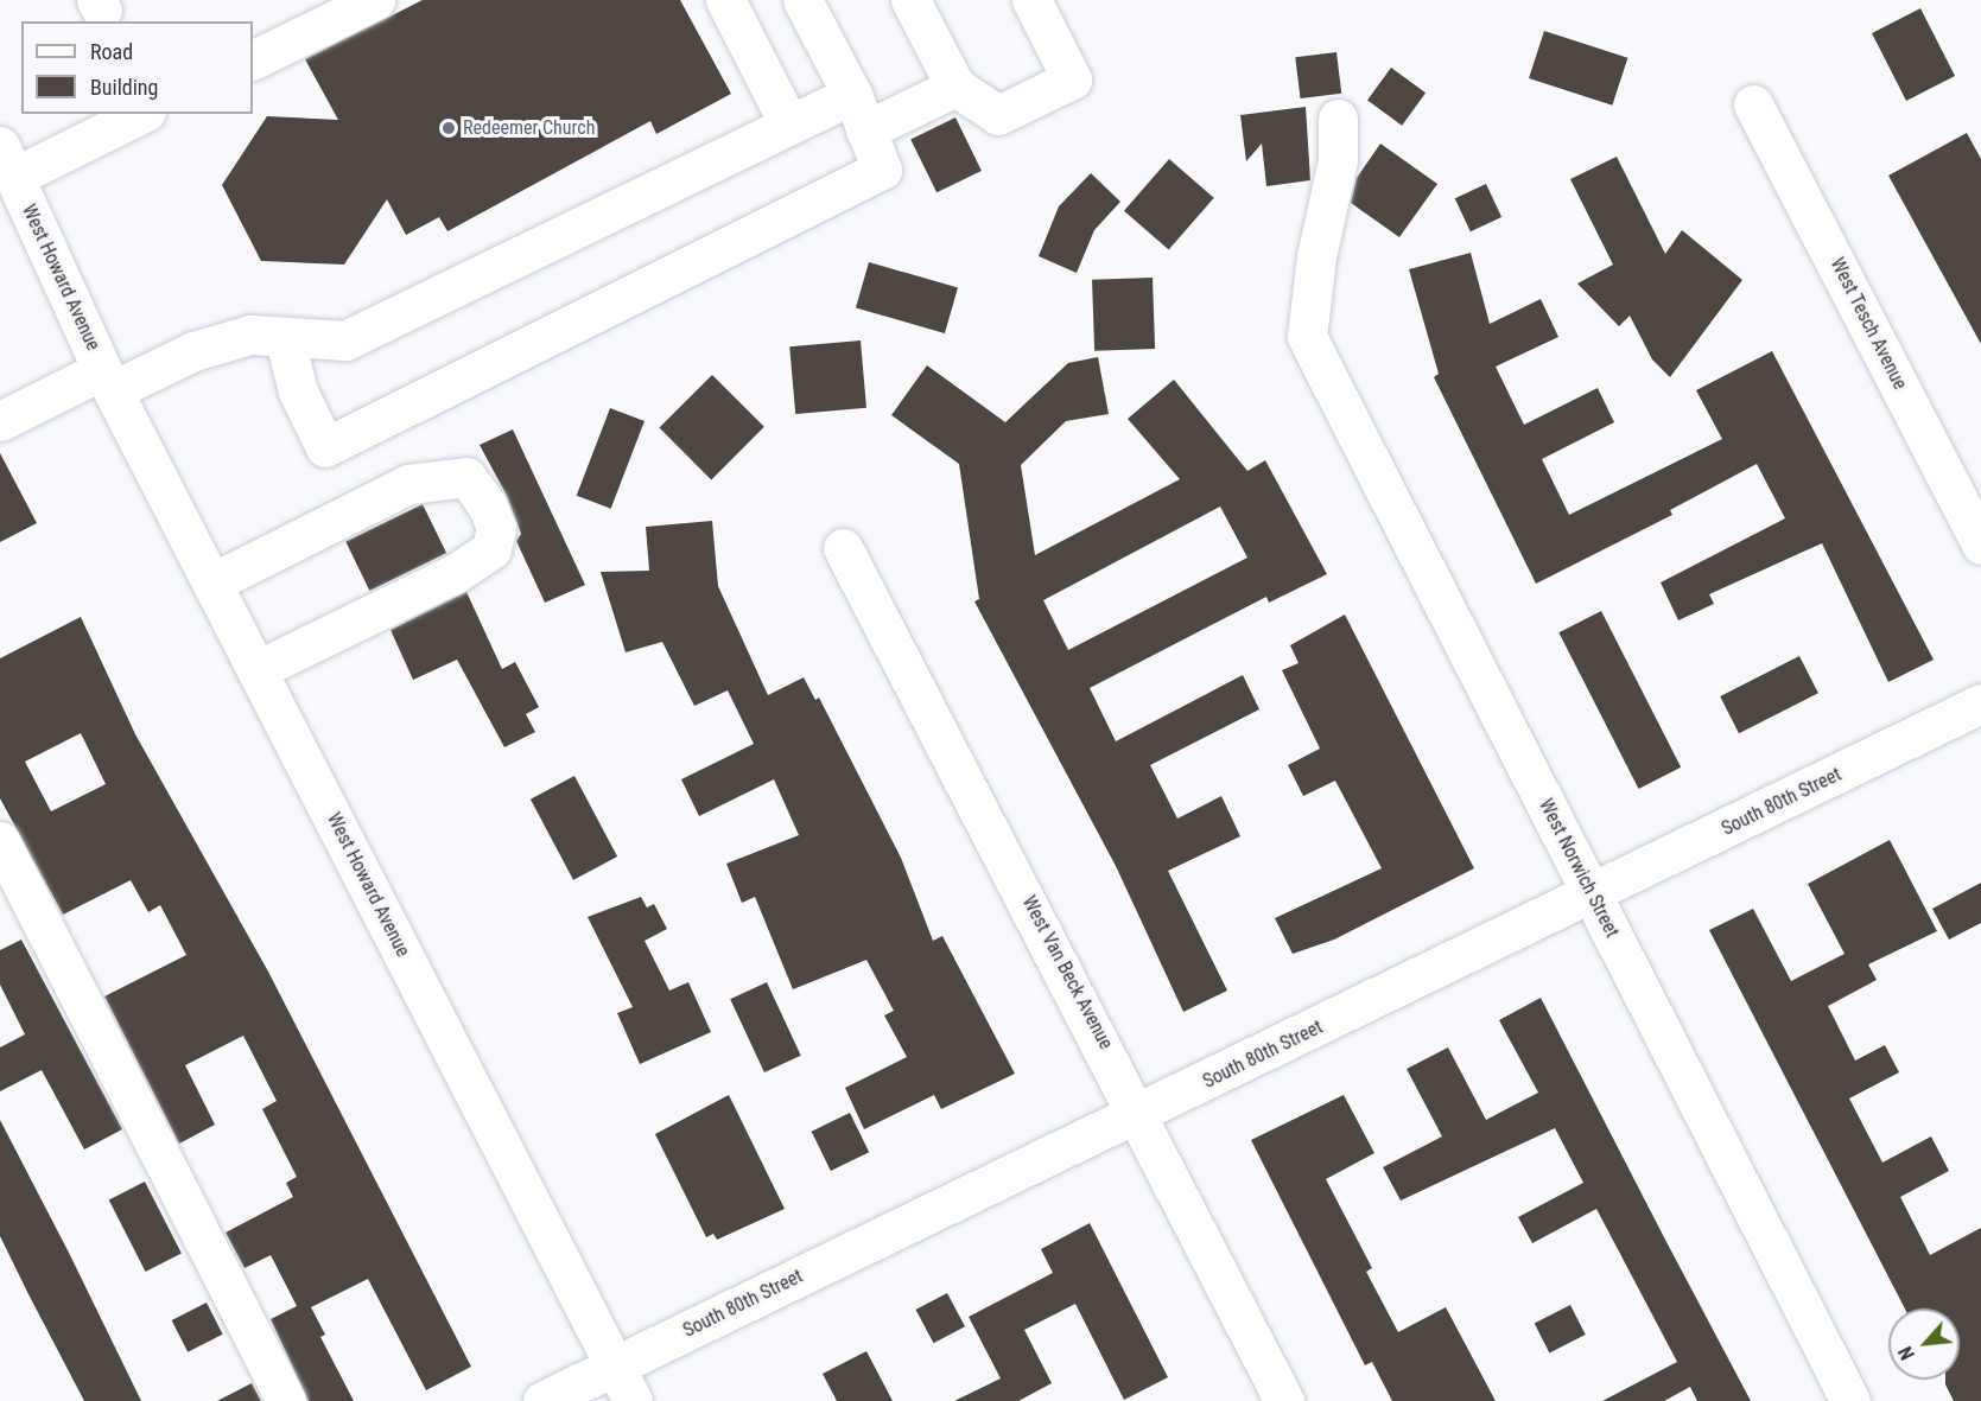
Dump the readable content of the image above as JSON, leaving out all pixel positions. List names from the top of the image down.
{
  "streets": {
    "street": [
      "West Howard Avenue",
      "West Tesch Avenue",
      "South 80th Street",
      "West Norwich Street",
      "West Van Beck Avenue"
    ]
  },
  "crossings": [
    ["West Howard Avenue", "South 80th Street"],
    ["South 80th Street", "West Norwich Street"],
    ["South 80th Street", "West Van Beck Avenue"]
  ],
  "places": ["Redeemer Church"],
  "legend": ["Road", "Building"],
  "north": "bottom left"
}
